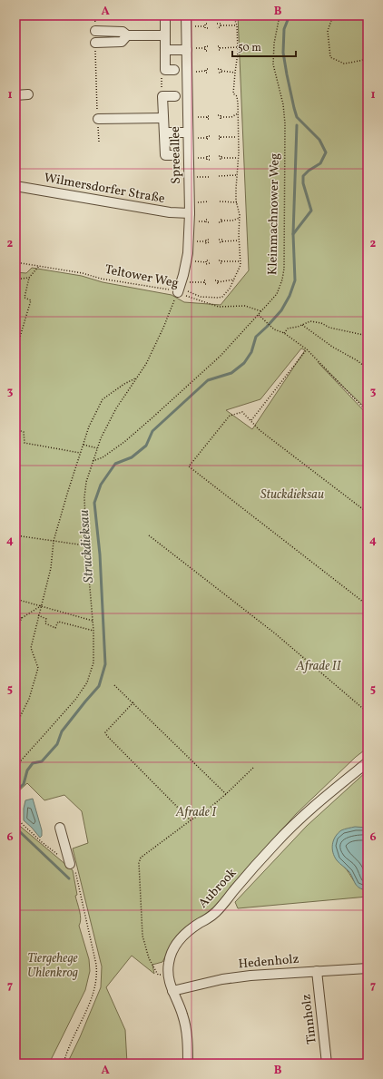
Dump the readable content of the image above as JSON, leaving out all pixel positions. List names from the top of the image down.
{
  "streets": {
    "street": [
      "Spreeallee",
      "Wilmersdorfer Straße",
      "Aubrook",
      "Hedenholz",
      "Tinnholz"
    ],
    "path": ["Kleinmachnower Weg", "Teltower Weg"]
  },
  "crossings": [
    ["Spreeallee", "Wilmersdorfer Straße"],
    ["Spreeallee", "Teltower Weg"],
    ["Kleinmachnower Weg", "Teltower Weg"],
    ["Aubrook", "Hedenholz"],
    ["Hedenholz", "Tinnholz"]
  ],
  "water": ["Struckdieksau"],
  "parks": [
    "Stuckdieksau",
    "Afrade II",
    "Afrade I",
    "Tiergehege Uhlenkrog"
  ],
  "scale_bar": "50 m",
  "grid": {
    "columns": ["A", "B"],
    "rows": [
      "1",
      "2",
      "3",
      "4",
      "5",
      "6",
      "7"
    ]
  }
}
